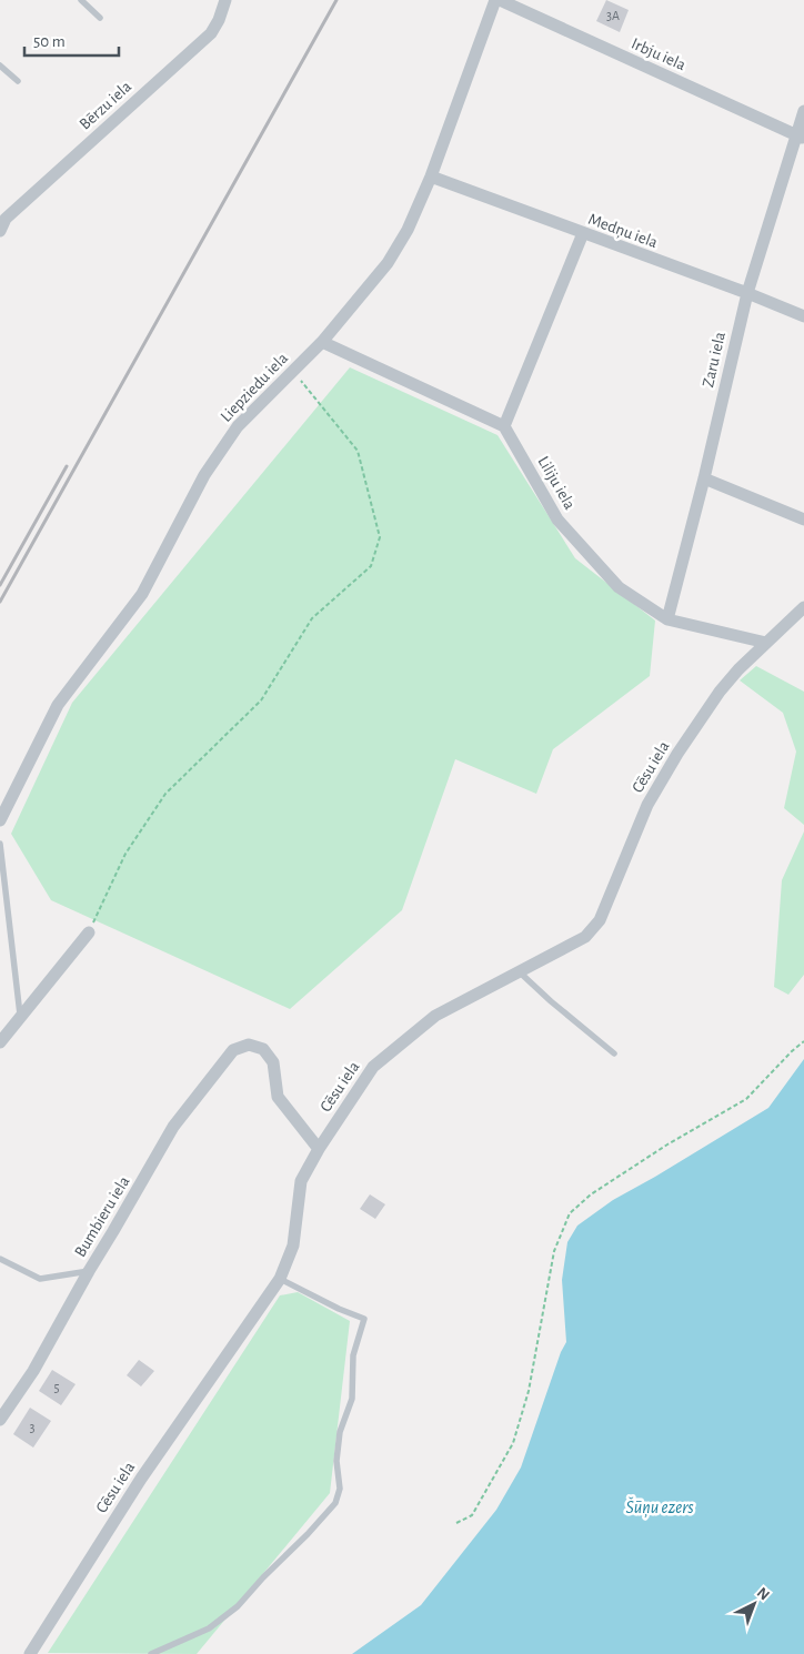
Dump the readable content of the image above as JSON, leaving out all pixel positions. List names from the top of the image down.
{
  "streets": {
    "street": [
      "Irbju iela",
      "Bērzu iela",
      "Medņu iela",
      "Zaru iela",
      "Liepziedu iela",
      "Liliju iela",
      "Cēsu iela",
      "Bumbieru iela"
    ]
  },
  "crossings": [
    ["Irbju iela", "Zaru iela"],
    ["Irbju iela", "Liepziedu iela"],
    ["Medņu iela", "Zaru iela"],
    ["Medņu iela", "Liepziedu iela"],
    ["Zaru iela", "Liliju iela"],
    ["Liliju iela", "Cēsu iela"],
    ["Cēsu iela", "Bumbieru iela"]
  ],
  "water": ["Šūņu ezers"],
  "house_numbers": ["3A", "5", "3"],
  "scale_bar": "50 m",
  "north": "top right"
}
